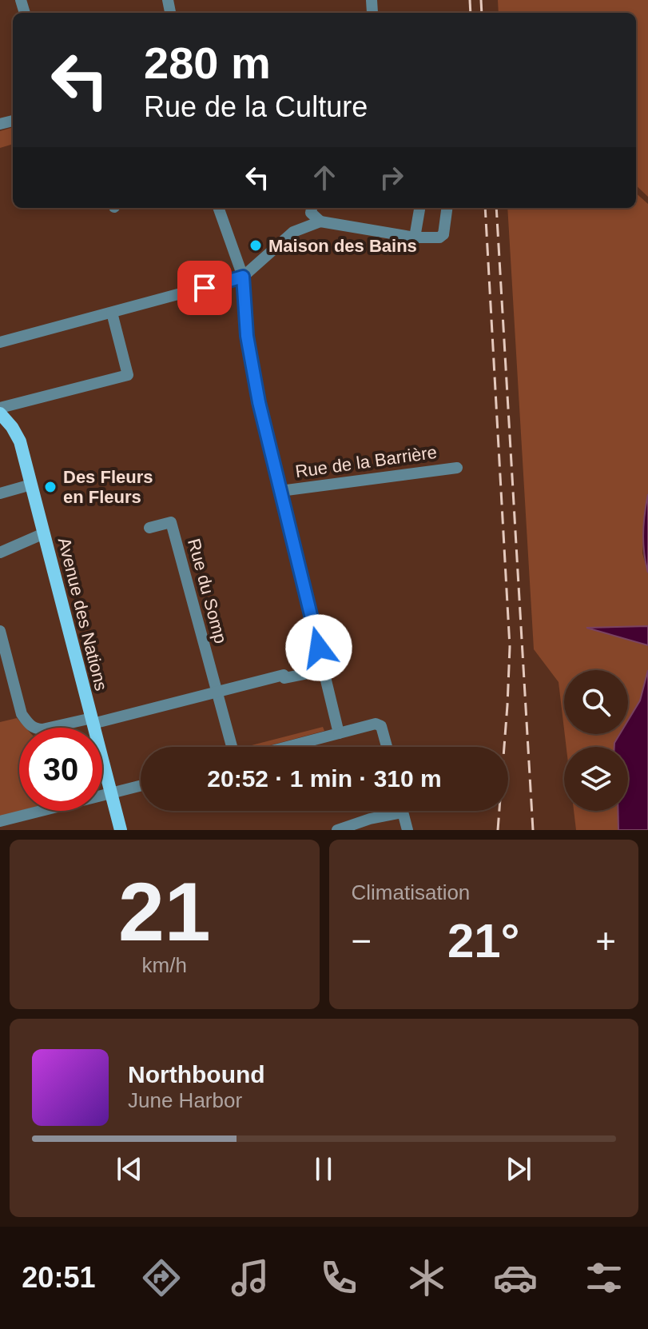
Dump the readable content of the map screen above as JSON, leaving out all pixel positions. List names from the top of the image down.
{
  "streets": {
    "main road": ["Avenue des Nations"],
    "street": ["Rue de la Barrière", "Rue du Somp"]
  },
  "places": ["Maison des Bains", "Des Fleurs en Fleurs"],
  "page": {
    "turn": ["280 m", "Rue de la Culture"],
    "limit": "30",
    "trip": "20:52 · 1 min · 310 m",
    "tile": [
      ["21", "km/h"],
      "Climatisation"
    ],
    "heat": ["−", "21°", "+"],
    "song": ["Northbound", "June Harbor"],
    "tabs": "20:51"
  }
}
